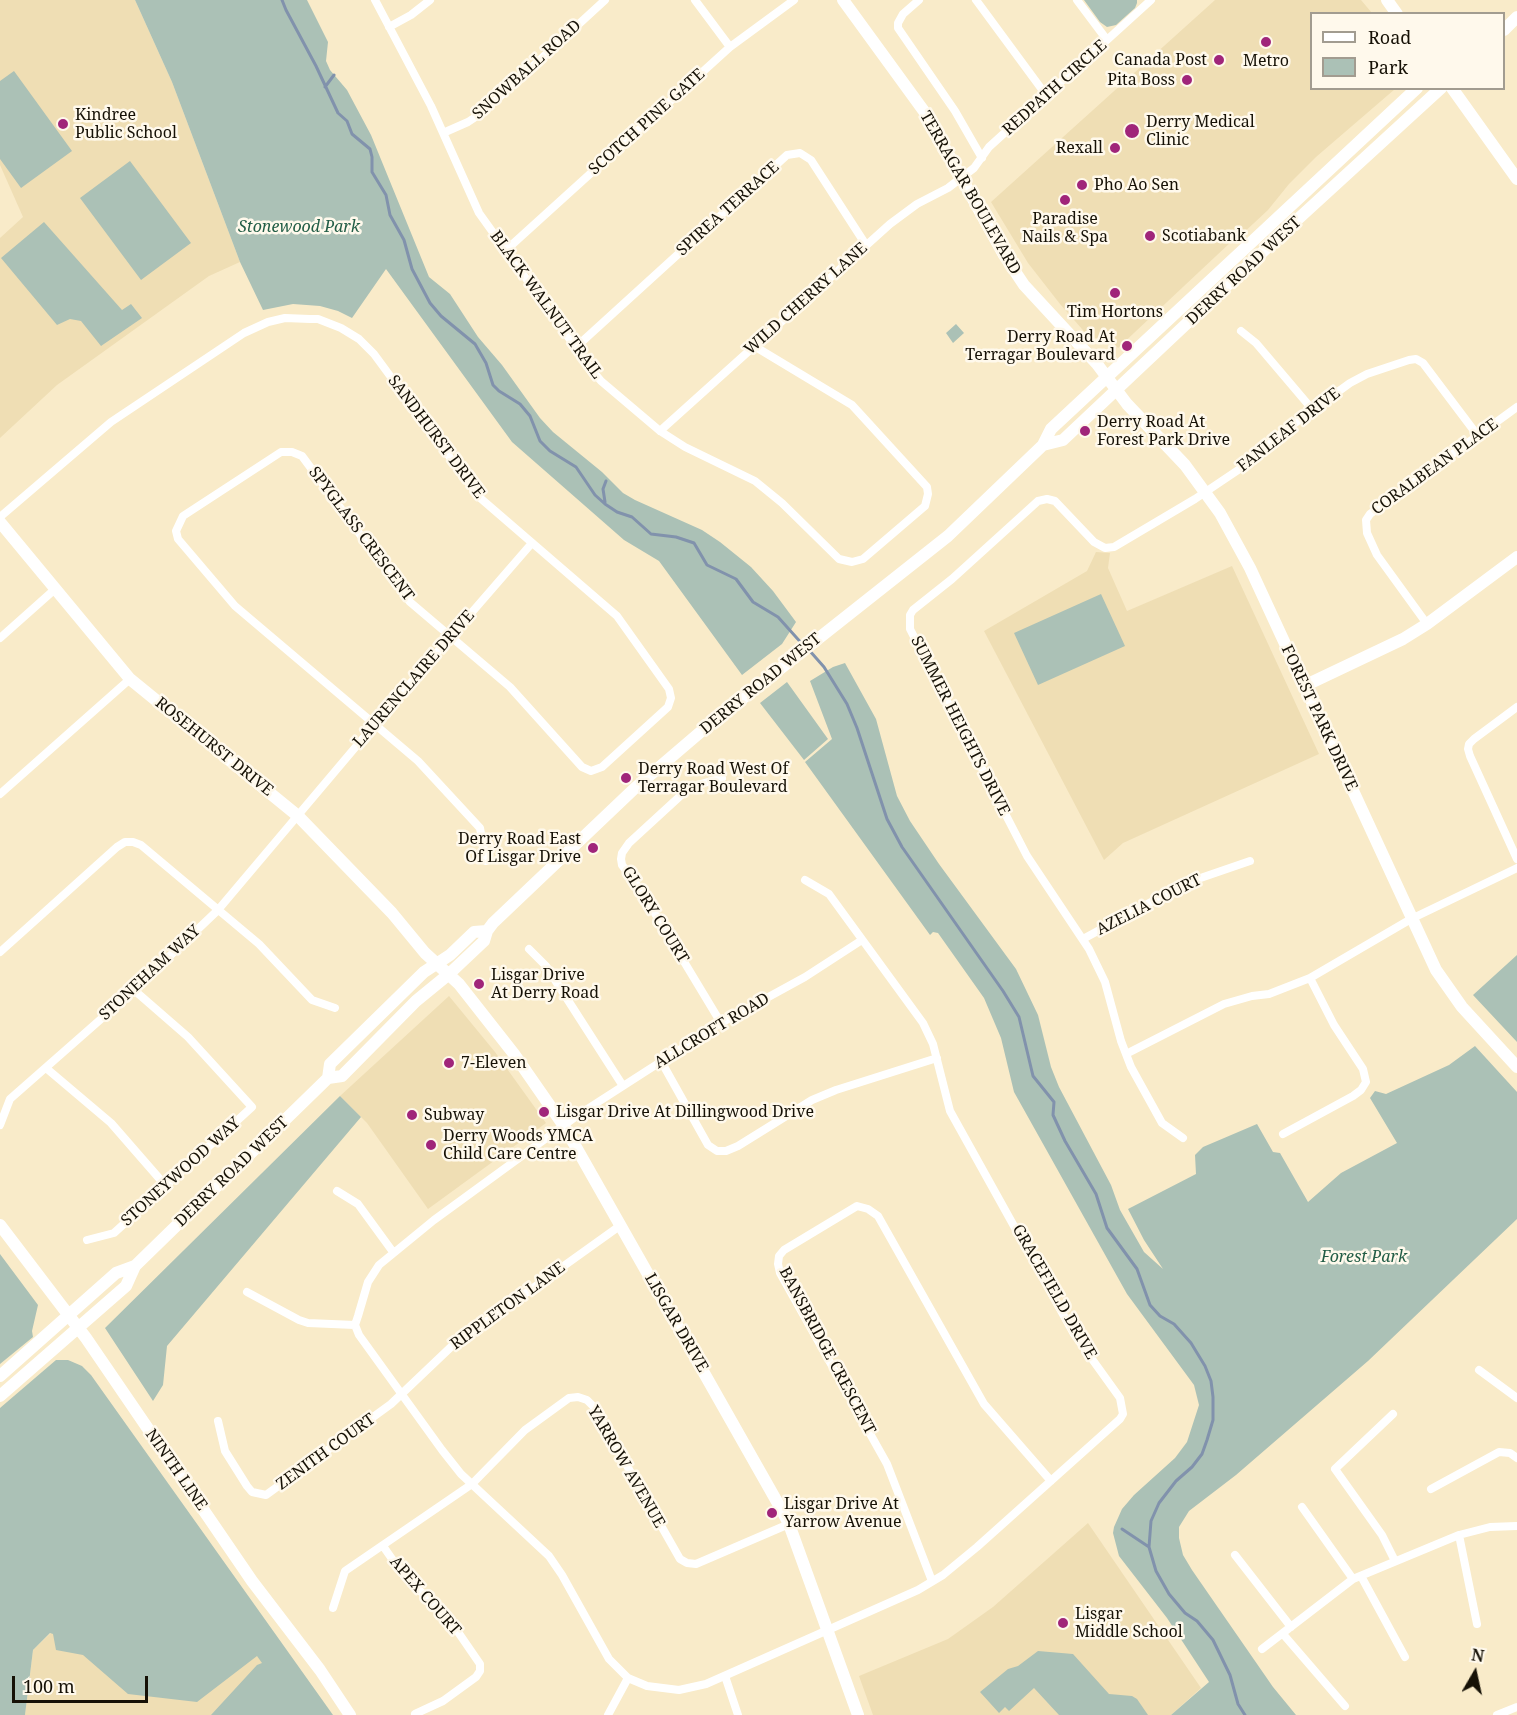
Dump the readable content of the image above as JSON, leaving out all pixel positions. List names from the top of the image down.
{
  "streets": {
    "main road": [
      "TERRAGAR BOULEVARD",
      "DERRY ROAD WEST",
      "FOREST PARK DRIVE",
      "ROSEHURST DRIVE",
      "LISGAR DRIVE",
      "NINTH LINE"
    ],
    "street": [
      "SNOWBALL ROAD",
      "REDPATH CIRCLE",
      "SCOTCH PINE GATE",
      "SPIREA TERRACE",
      "WILD CHERRY LANE",
      "BLACK WALNUT TRAIL",
      "FANLEAF DRIVE",
      "SANDHURST DRIVE",
      "CORALBEAN PLACE",
      "SPYGLASS CRESCENT",
      "LAURENCLAIRE DRIVE",
      "SUMMER HEIGHTS DRIVE",
      "AZELIA COURT",
      "GLORY COURT",
      "STONEHAM WAY",
      "ALLCROFT ROAD",
      "STONEYWOOD WAY",
      "GRACEFIELD DRIVE",
      "RIPPLETON LANE",
      "BANSBRIDGE CRESCENT",
      "ZENITH COURT",
      "YARROW AVENUE",
      "APEX COURT"
    ]
  },
  "crossings": [
    ["SNOWBALL ROAD", "BLACK WALNUT TRAIL"],
    ["REDPATH CIRCLE", "TERRAGAR BOULEVARD"],
    ["REDPATH CIRCLE", "WILD CHERRY LANE"],
    ["SCOTCH PINE GATE", "BLACK WALNUT TRAIL"],
    ["TERRAGAR BOULEVARD", "DERRY ROAD WEST"],
    ["TERRAGAR BOULEVARD", "WILD CHERRY LANE"],
    ["TERRAGAR BOULEVARD", "FOREST PARK DRIVE"],
    ["SPIREA TERRACE", "WILD CHERRY LANE"],
    ["SPIREA TERRACE", "BLACK WALNUT TRAIL"],
    ["DERRY ROAD WEST", "FOREST PARK DRIVE"],
    ["DERRY ROAD WEST", "ROSEHURST DRIVE"],
    ["DERRY ROAD WEST", "LISGAR DRIVE"],
    ["DERRY ROAD WEST", "NINTH LINE"],
    ["WILD CHERRY LANE", "BLACK WALNUT TRAIL"],
    ["FANLEAF DRIVE", "CORALBEAN PLACE"],
    ["FANLEAF DRIVE", "FOREST PARK DRIVE"],
    ["FANLEAF DRIVE", "SUMMER HEIGHTS DRIVE"],
    ["SANDHURST DRIVE", "SPYGLASS CRESCENT"],
    ["SANDHURST DRIVE", "LAURENCLAIRE DRIVE"],
    ["SPYGLASS CRESCENT", "LAURENCLAIRE DRIVE"],
    ["LAURENCLAIRE DRIVE", "ROSEHURST DRIVE"],
    ["LAURENCLAIRE DRIVE", "STONEHAM WAY"],
    ["FOREST PARK DRIVE", "SUMMER HEIGHTS DRIVE"],
    ["SUMMER HEIGHTS DRIVE", "AZELIA COURT"],
    ["ROSEHURST DRIVE", "STONEHAM WAY"],
    ["ROSEHURST DRIVE", "LISGAR DRIVE"],
    ["GLORY COURT", "ALLCROFT ROAD"],
    ["STONEHAM WAY", "STONEYWOOD WAY"],
    ["ALLCROFT ROAD", "GRACEFIELD DRIVE"],
    ["ALLCROFT ROAD", "LISGAR DRIVE"],
    ["GRACEFIELD DRIVE", "LISGAR DRIVE"],
    ["GRACEFIELD DRIVE", "BANSBRIDGE CRESCENT"],
    ["RIPPLETON LANE", "LISGAR DRIVE"],
    ["RIPPLETON LANE", "ZENITH COURT"],
    ["LISGAR DRIVE", "YARROW AVENUE"]
  ],
  "parks": ["Stonewood Park", "Forest Park"],
  "places": [
    "Metro",
    "Canada Post",
    "Pita Boss",
    "Kindree Public School",
    "Derry Medical Clinic",
    "Rexall",
    "Pho Ao Sen",
    "Paradise Nails & Spa",
    "Scotiabank",
    "Tim Hortons",
    "Derry Road At Terragar Boulevard",
    "Derry Road At Forest Park Drive",
    "Derry Road West Of Terragar Boulevard",
    "Derry Road East Of Lisgar Drive",
    "Lisgar Drive At Derry Road",
    "7-Eleven",
    "Lisgar Drive At Dillingwood Drive",
    "Subway",
    "Derry Woods YMCA Child Care Centre",
    "Lisgar Drive At Yarrow Avenue",
    "Lisgar Middle School"
  ],
  "legend": ["Road", "Park"],
  "scale_bar": "100 m",
  "north": "top"
}
